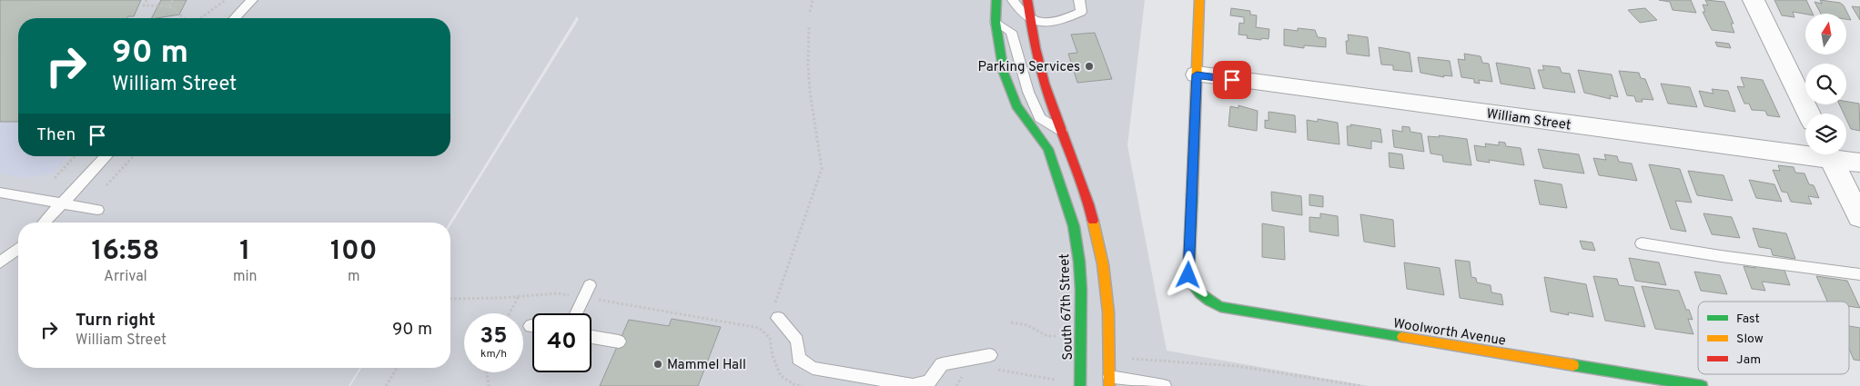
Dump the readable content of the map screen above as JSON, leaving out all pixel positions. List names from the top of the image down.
{
  "streets": {
    "main road": ["South 67th Street", "Woolworth Avenue"],
    "street": ["William Street"]
  },
  "crossings": [
    ["William Street", "Woolworth Avenue"]
  ],
  "places": ["Parking Services", "Mammel Hall"],
  "legend": ["Fast", "Slow", "Jam"],
  "north": "top",
  "page": {
    "turn": ["90 m", "William Street"],
    "then": "Then",
    "eta": [
      "16:58",
      "Arrival",
      "1",
      "min",
      "100",
      "m"
    ],
    "list": [
      {
        "name": "Turn right",
        "note": "William Street",
        "value": "90 m"
      }
    ],
    "speed": "35 km/h",
    "limit": "40"
  }
}
